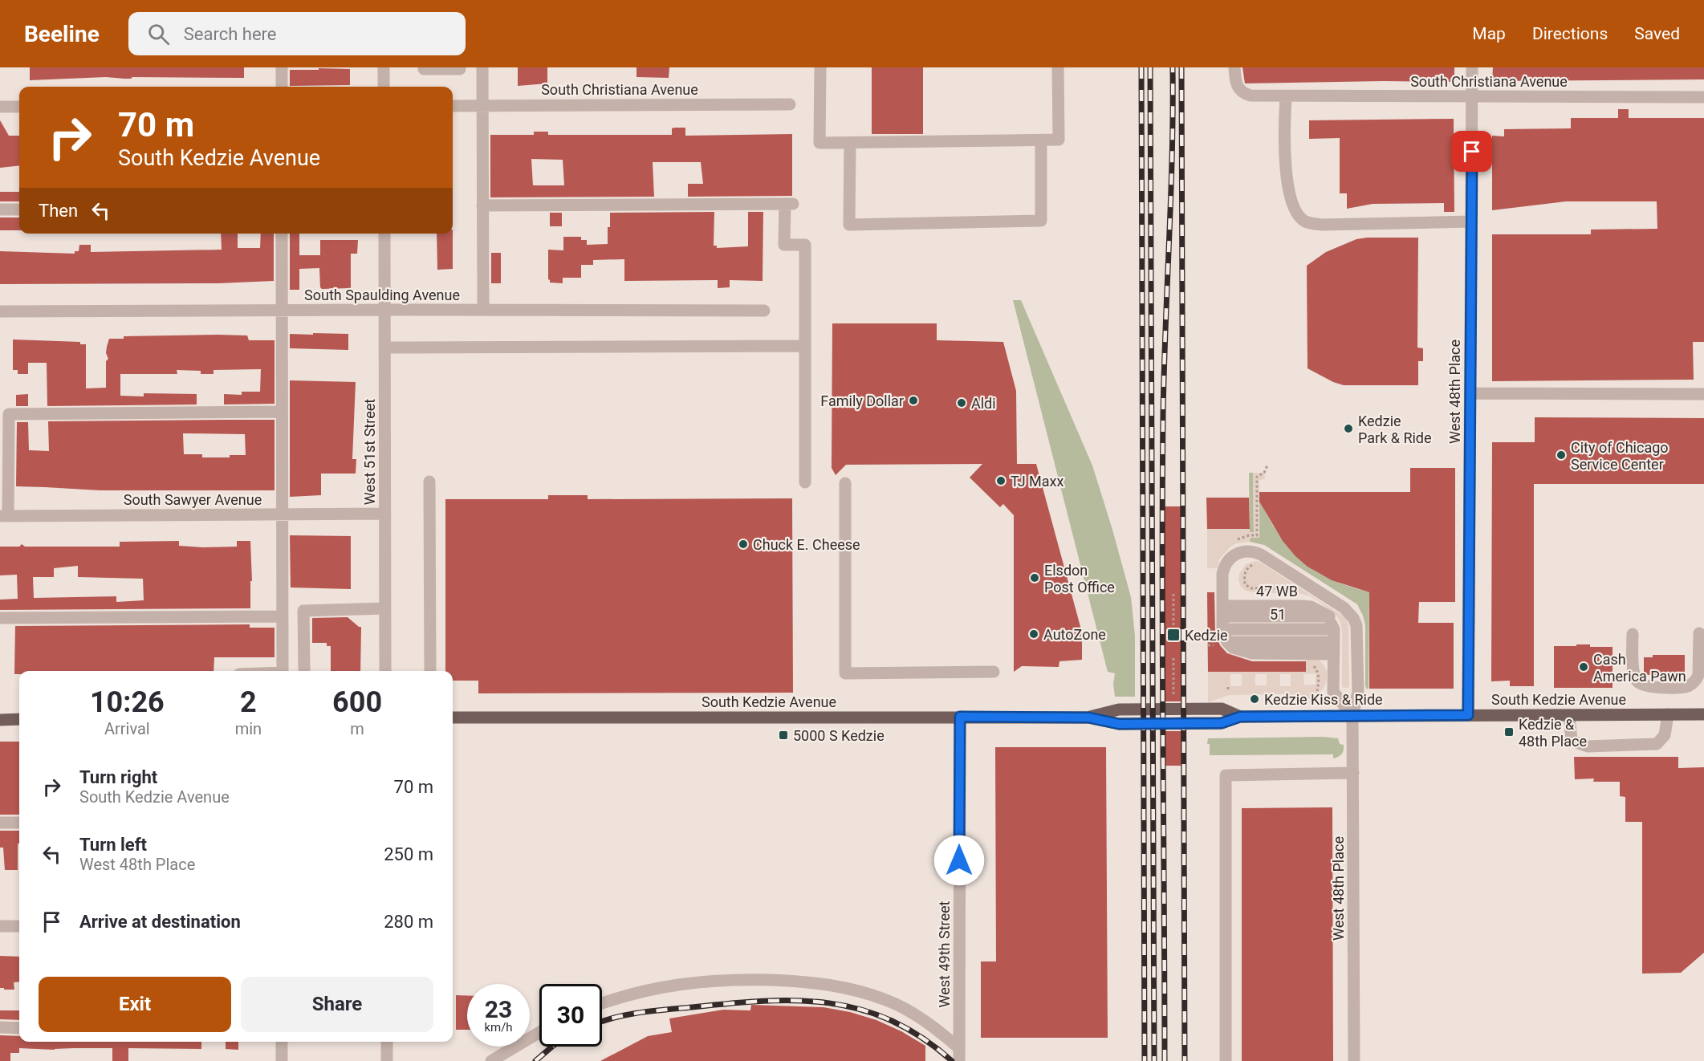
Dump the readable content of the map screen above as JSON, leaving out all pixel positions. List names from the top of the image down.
{
  "streets": {
    "main road": ["South Kedzie Avenue"],
    "street": [
      "South Christiana Avenue",
      "South Spaulding Avenue",
      "West 48th Place",
      "West 51st Street",
      "South Sawyer Avenue",
      "47 WB",
      "51",
      "West 49th Street"
    ]
  },
  "crossings": [
    ["South Christiana Avenue", "West 48th Place"],
    ["South Spaulding Avenue", "West 51st Street"],
    ["West 48th Place", "47 WB"],
    ["West 48th Place", "51"],
    ["West 48th Place", "South Kedzie Avenue"],
    ["West 51st Street", "South Sawyer Avenue"],
    ["47 WB", "51"],
    ["South Kedzie Avenue", "West 49th Street"]
  ],
  "places": {
    "other": [
      "Family Dollar",
      "Aldi",
      "Kedzie Park & Ride",
      "City of Chicago Service Center",
      "TJ Maxx",
      "Chuck E. Cheese",
      "Elsdon Post Office",
      "AutoZone",
      "Cash America Pawn",
      "Kedzie Kiss & Ride"
    ],
    "transit": ["Kedzie", "Kedzie & 48th Place", "5000 S Kedzie"]
  },
  "page": {
    "header": "Beeline",
    "search": "Search here",
    "nav": ["Map", "Directions", "Saved"],
    "turn": ["70 m", "South Kedzie Avenue"],
    "then": "Then",
    "eta": [
      "10:26",
      "Arrival",
      "2",
      "min",
      "600",
      "m"
    ],
    "list": [
      {
        "name": "Turn right",
        "note": "South Kedzie Avenue",
        "value": "70 m"
      },
      {
        "name": "Turn left",
        "note": "West 48th Place",
        "value": "250 m"
      },
      {
        "name": "Arrive at destination",
        "value": "280 m"
      }
    ],
    "buttons": ["Exit", "Share"],
    "speed": "23 km/h",
    "limit": "30"
  }
}
